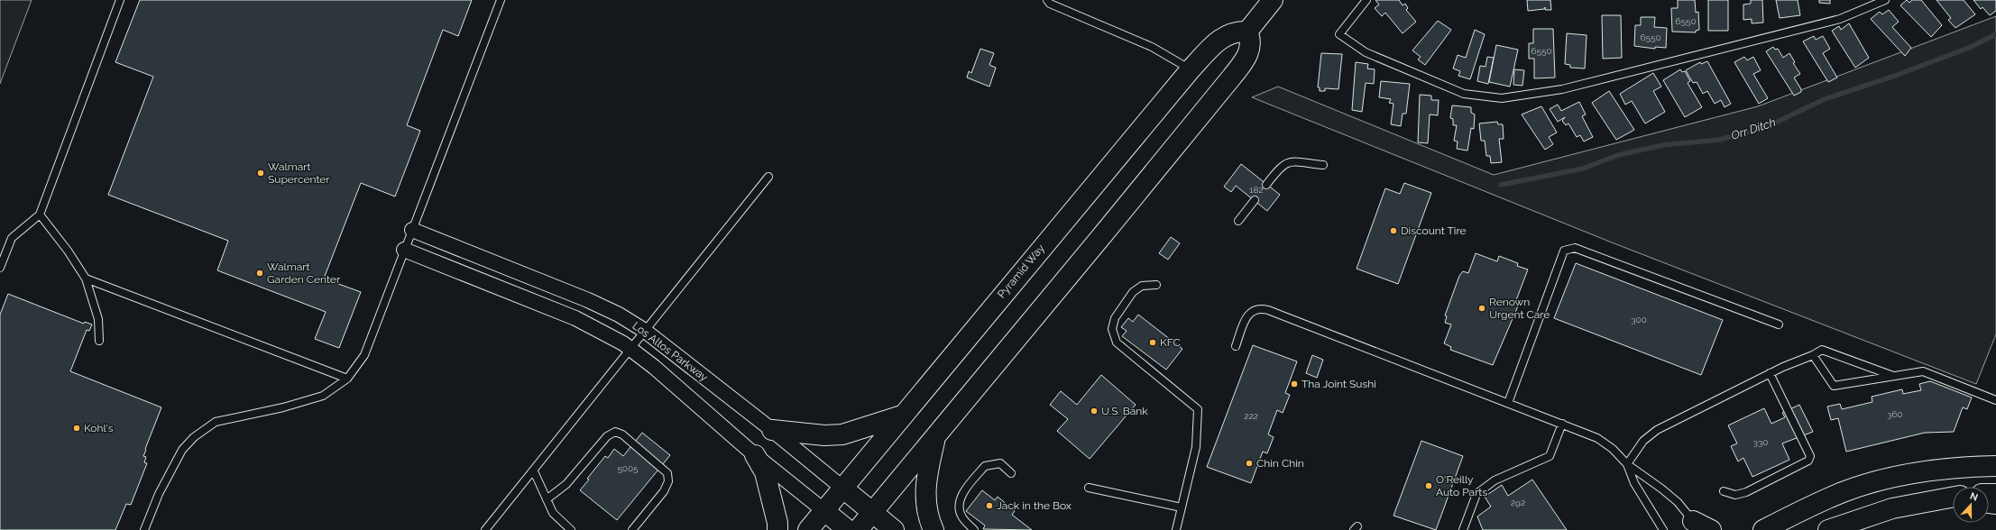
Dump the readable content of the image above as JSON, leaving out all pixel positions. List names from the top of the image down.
{
  "streets": {
    "main road": ["Pyramid Way", "Los Altos Parkway"]
  },
  "crossings": [
    ["Pyramid Way", "Los Altos Parkway"]
  ],
  "water": ["Orr Ditch"],
  "places": [
    "Walmart Supercenter",
    "Discount Tire",
    "Walmart Garden Center",
    "Renown Urgent Care",
    "KFC",
    "Tha Joint Sushi",
    "U.S. Bank",
    "Kohl's",
    "Chin Chin",
    "O'Reilly Auto Parts",
    "Jack in the Box"
  ],
  "house_numbers": [
    "6550",
    "6550",
    "6550",
    "182",
    "300",
    "360",
    "222",
    "330",
    "5005",
    "292"
  ],
  "north": "top"
}
